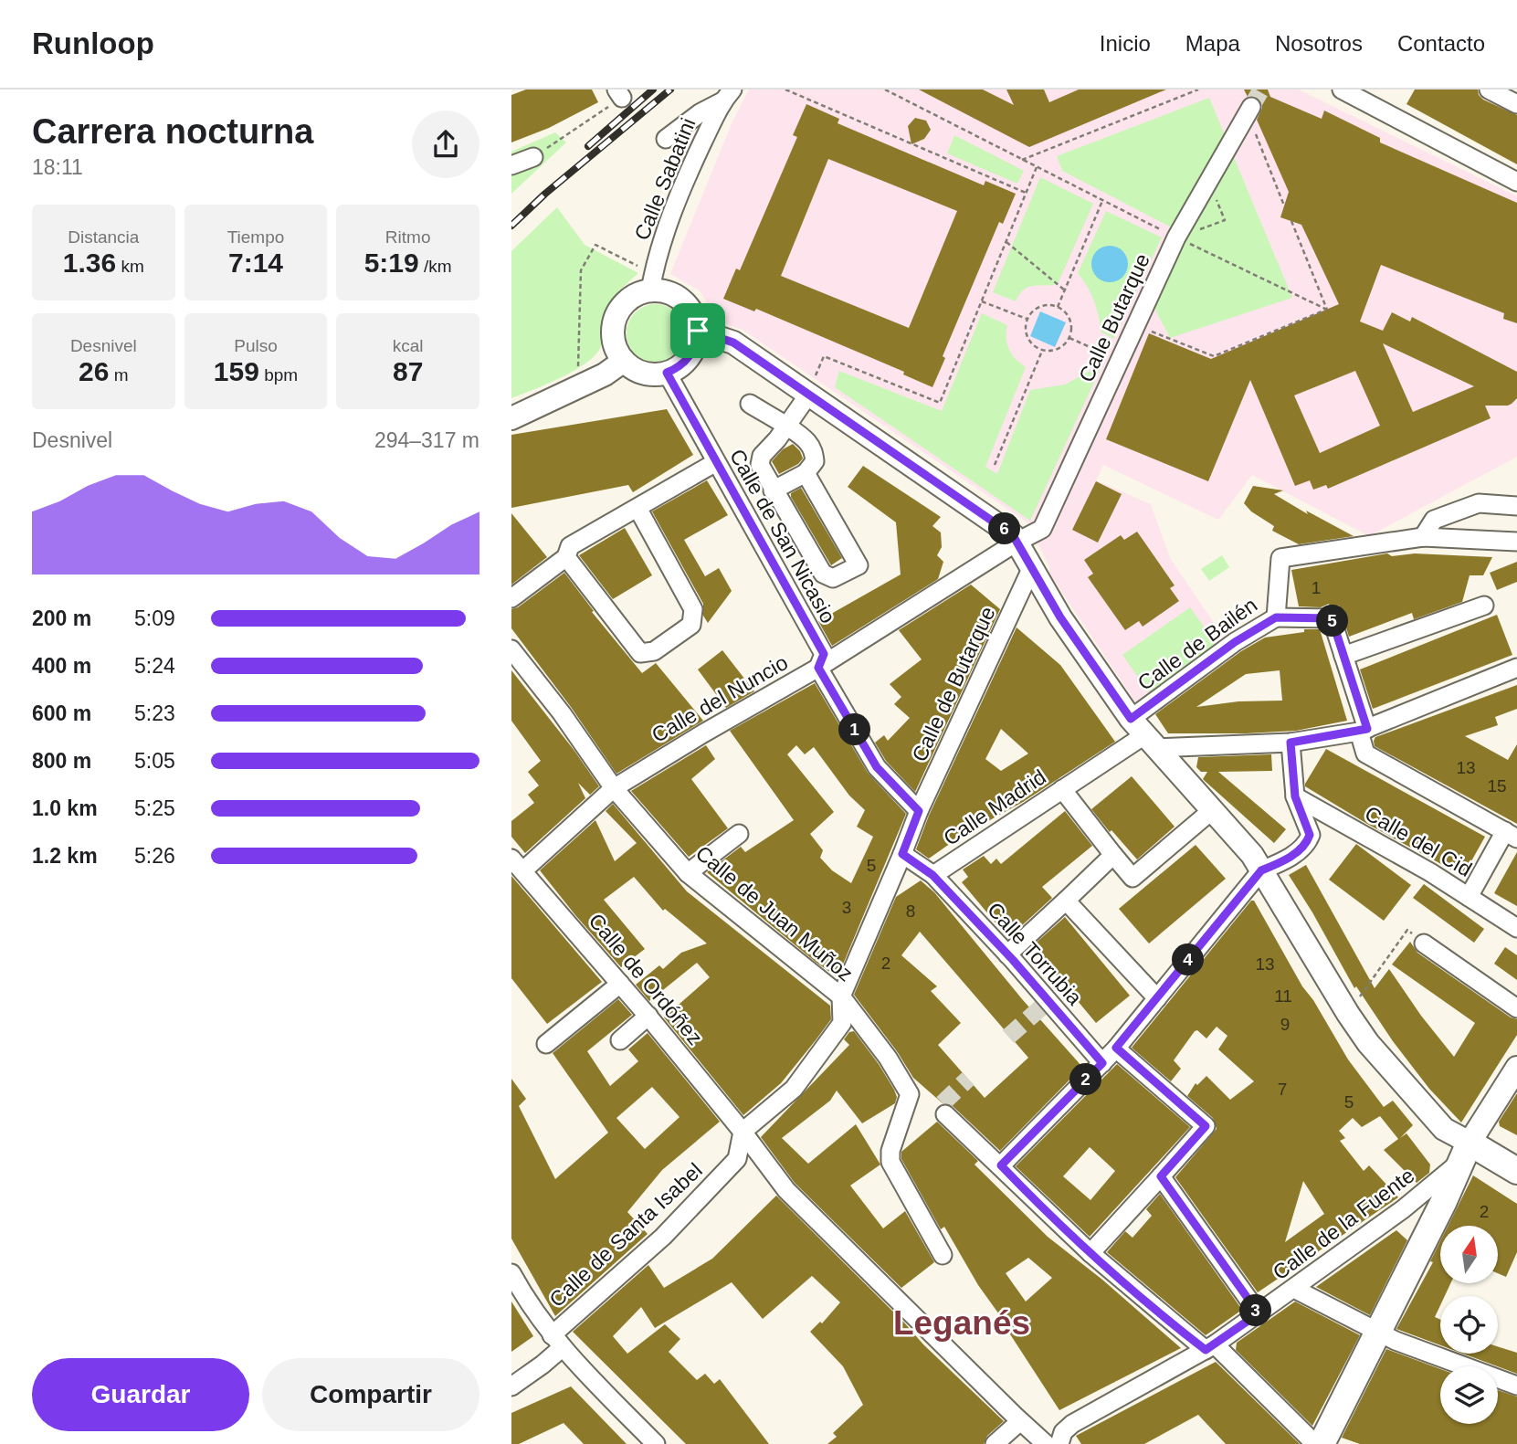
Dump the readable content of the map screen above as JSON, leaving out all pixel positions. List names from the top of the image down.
{
  "streets": {
    "street": [
      "Calle Sabatini",
      "Calle Butarque",
      "Calle de San Nicasio",
      "Calle de Bailén",
      "Calle de Butarque",
      "Calle del Nuncio",
      "Calle Madrid",
      "Calle del Cid",
      "Calle de Juan Muñoz",
      "Calle Torrubia",
      "Calle de Ordóñez",
      "Calle de la Fuente",
      "Calle de Santa Isabel"
    ]
  },
  "crossings": [
    ["Calle Sabatini", "Calle de San Nicasio"],
    ["Calle Butarque", "Calle del Nuncio"],
    ["Calle de San Nicasio", "Calle de Butarque"],
    ["Calle de San Nicasio", "Calle del Nuncio"],
    ["Calle de Bailén", "Calle Madrid"],
    ["Calle del Nuncio", "Calle de Juan Muñoz"],
    ["Calle del Nuncio", "Calle de Ordóñez"],
    ["Calle Madrid", "Calle Torrubia"],
    ["Calle de Ordóñez", "Calle de la Fuente"],
    ["Calle de Ordóñez", "Calle de Santa Isabel"]
  ],
  "districts": ["Leganés"],
  "house_numbers": [
    "1",
    "13",
    "15",
    "5",
    "3",
    "8",
    "2",
    "13",
    "11",
    "9",
    "7",
    "5",
    "2"
  ],
  "north": "top",
  "page": {
    "header": "Runloop",
    "nav": [
      "Inicio",
      "Mapa",
      "Nosotros",
      "Contacto"
    ],
    "heading": ["Carrera nocturna", "18:11"],
    "stats": [
      ["Distancia", "1.36 km"],
      ["Tiempo", "7:14"],
      ["Ritmo", "5:19 /km"],
      ["Desnivel", "26 m"],
      ["Pulso", "159 bpm"],
      ["kcal", "87"]
    ],
    "chart": ["Desnivel", "294–317 m"],
    "pins": [
      "6",
      "5",
      "1",
      "4",
      "2",
      "3"
    ],
    "list": [
      {
        "name": "200 m",
        "note": "5:09"
      },
      {
        "name": "400 m",
        "note": "5:24"
      },
      {
        "name": "600 m",
        "note": "5:23"
      },
      {
        "name": "800 m",
        "note": "5:05"
      },
      {
        "name": "1.0 km",
        "note": "5:25"
      },
      {
        "name": "1.2 km",
        "note": "5:26"
      }
    ],
    "buttons": ["Guardar", "Compartir"]
  }
}
